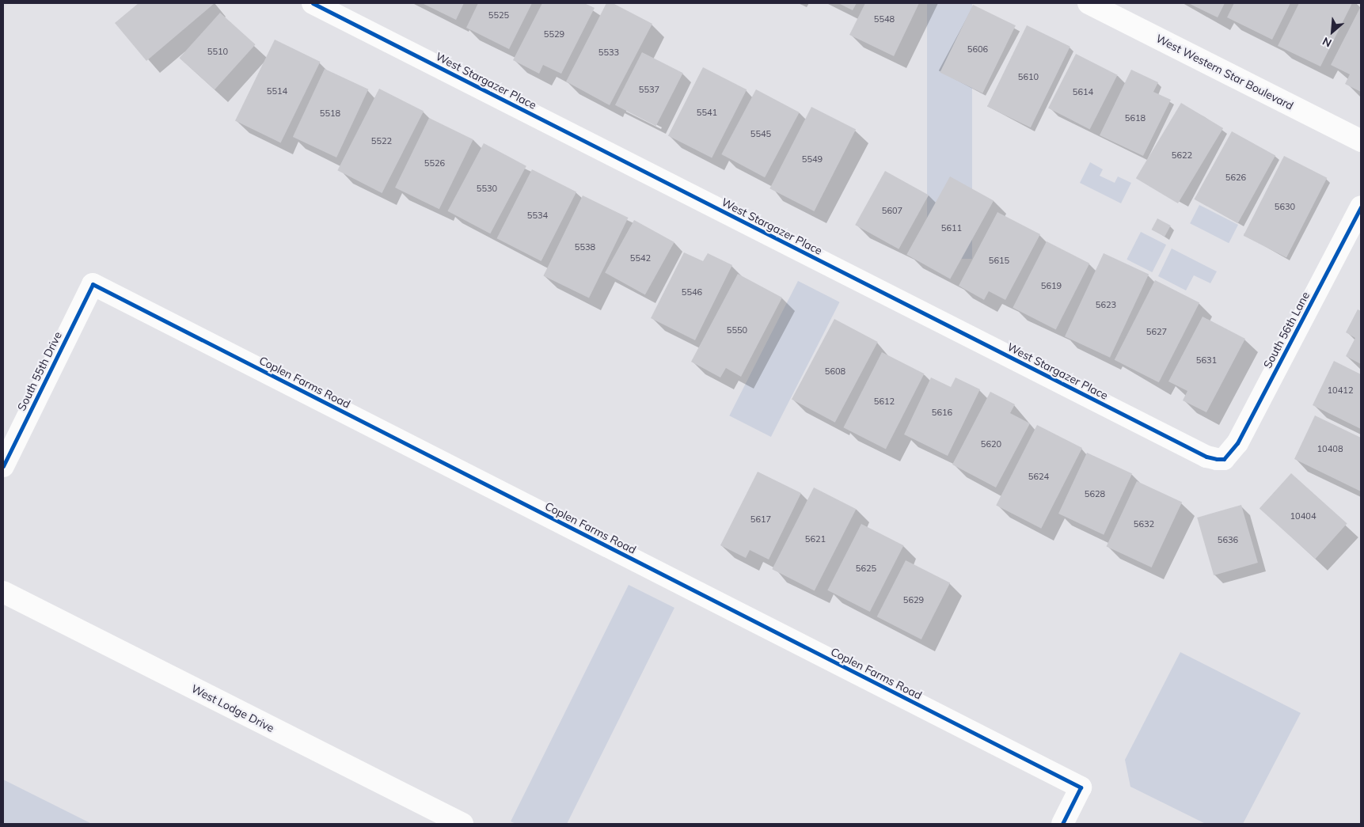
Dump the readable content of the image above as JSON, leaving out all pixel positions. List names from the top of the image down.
{
  "streets": {
    "street": [
      "West Western Star Boulevard",
      "West Stargazer Place",
      "South 56th Lane",
      "South 55th Drive",
      "Coplen Farms Road",
      "West Lodge Drive"
    ]
  },
  "crossings": [
    ["West Stargazer Place", "South 56th Lane"],
    ["South 55th Drive", "Coplen Farms Road"]
  ],
  "house_numbers": [
    "5525",
    "5548",
    "5529",
    "5606",
    "5510",
    "5533",
    "5610",
    "5537",
    "5514",
    "5614",
    "5541",
    "5518",
    "5618",
    "5545",
    "5522",
    "5622",
    "5549",
    "5526",
    "5626",
    "5530",
    "5630",
    "5607",
    "5534",
    "5611",
    "5538",
    "5542",
    "5615",
    "5619",
    "5546",
    "5623",
    "5550",
    "5627",
    "5631",
    "5608",
    "10412",
    "5612",
    "5616",
    "5620",
    "10408",
    "5624",
    "5628",
    "10404",
    "5617",
    "5632",
    "5621",
    "5636",
    "5625",
    "5629"
  ],
  "north": "bottom left"
}
